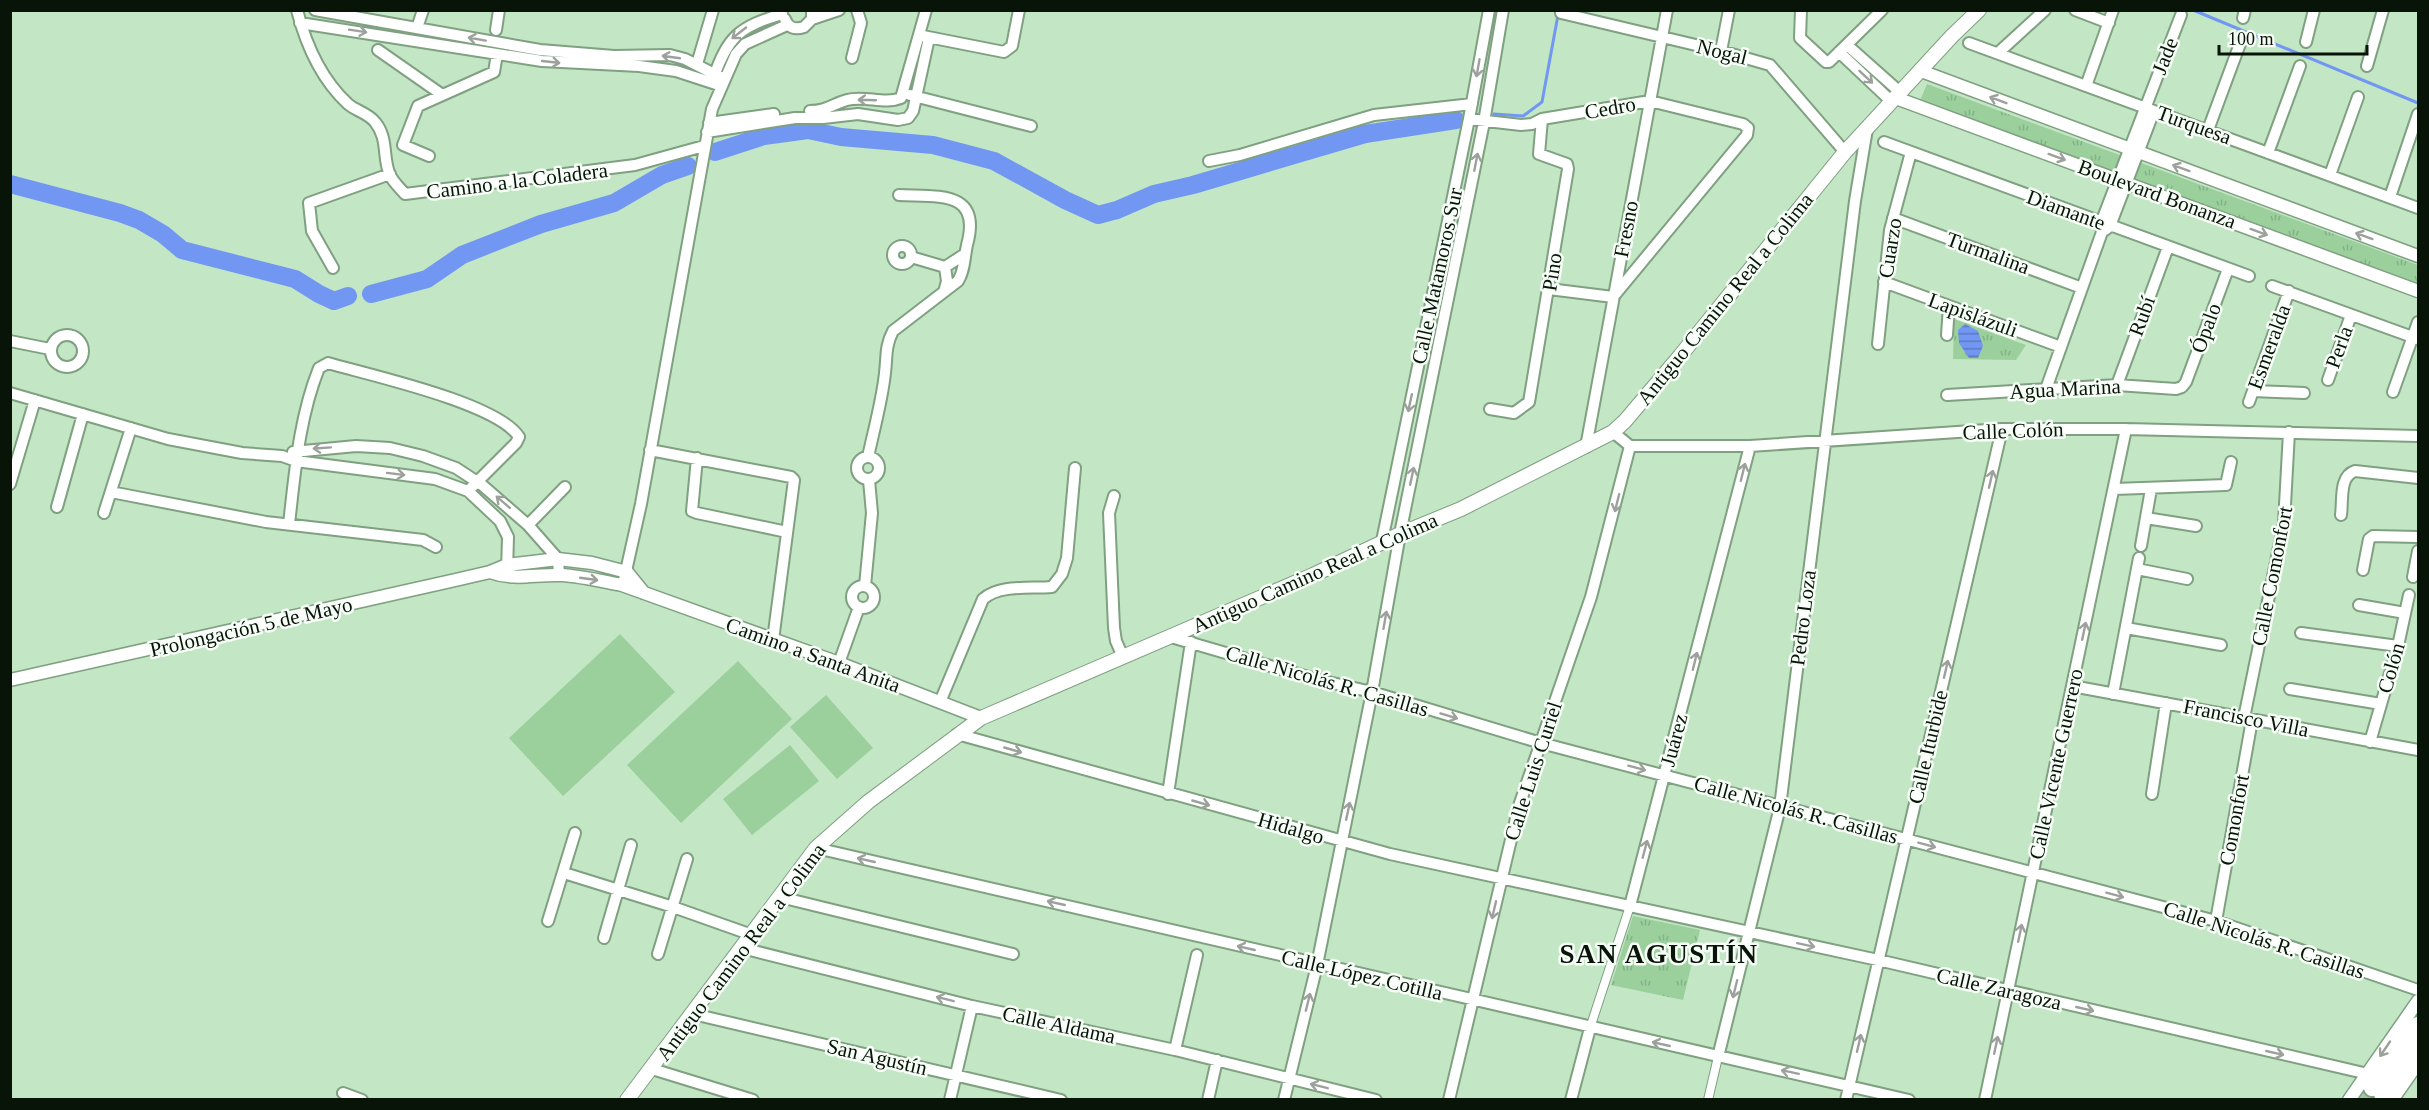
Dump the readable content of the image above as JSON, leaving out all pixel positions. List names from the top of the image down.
{
  "streets": {
    "main road": ["Antiguo Camino Real a Colima"],
    "street": [
      "Nogal",
      "Jade",
      "Cedro",
      "Turquesa",
      "Camino a la Coladera",
      "Boulevard Bonanza",
      "Diamante",
      "Fresno",
      "Cuarzo",
      "Turmalina",
      "Pino",
      "Calle Matamoros Sur",
      "Lapislázuli",
      "Rubí",
      "Ópalo",
      "Esmeralda",
      "Perla",
      "Agua Marina",
      "Calle Colón",
      "Calle Comonfort",
      "Pedro Loza",
      "Prolongación 5 de Mayo",
      "Camino a Santa Anita",
      "Colón",
      "Calle Nicolás R. Casillas",
      "Francisco Villa",
      "Juárez",
      "Calle Iturbide",
      "Calle Vicente Guerrero",
      "Calle Luis Curiel",
      "Comonfort",
      "Hidalgo",
      "Calle López Cotilla",
      "Calle Zaragoza",
      "Calle Aldama",
      "San Agustín"
    ]
  },
  "crossings": [
    ["Nogal", "Fresno"],
    ["Nogal", "Antiguo Camino Real a Colima"],
    ["Jade", "Turquesa"],
    ["Jade", "Boulevard Bonanza"],
    ["Jade", "Diamante"],
    ["Jade", "Turmalina"],
    ["Jade", "Lapislázuli"],
    ["Jade", "Agua Marina"],
    ["Cedro", "Fresno"],
    ["Cedro", "Pino"],
    ["Cedro", "Calle Matamoros Sur"],
    ["Boulevard Bonanza", "Antiguo Camino Real a Colima"],
    ["Diamante", "Cuarzo"],
    ["Diamante", "Rubí"],
    ["Diamante", "Ópalo"],
    ["Fresno", "Antiguo Camino Real a Colima"],
    ["Cuarzo", "Turmalina"],
    ["Cuarzo", "Lapislázuli"],
    ["Calle Matamoros Sur", "Antiguo Camino Real a Colima"],
    ["Calle Matamoros Sur", "Calle Nicolás R. Casillas"],
    ["Calle Matamoros Sur", "Hidalgo"],
    ["Calle Matamoros Sur", "Calle López Cotilla"],
    ["Calle Matamoros Sur", "Calle Aldama"],
    ["Antiguo Camino Real a Colima", "Pedro Loza"],
    ["Antiguo Camino Real a Colima", "Camino a Santa Anita"],
    ["Antiguo Camino Real a Colima", "Calle Nicolás R. Casillas"],
    ["Antiguo Camino Real a Colima", "Hidalgo"],
    ["Antiguo Camino Real a Colima", "Calle López Cotilla"],
    ["Antiguo Camino Real a Colima", "Calle Aldama"],
    ["Antiguo Camino Real a Colima", "San Agustín"],
    ["Rubí", "Agua Marina"],
    ["Ópalo", "Agua Marina"],
    ["Calle Colón", "Calle Comonfort"],
    ["Calle Colón", "Pedro Loza"],
    ["Calle Colón", "Juárez"],
    ["Calle Colón", "Calle Iturbide"],
    ["Calle Colón", "Calle Vicente Guerrero"],
    ["Calle Colón", "Calle Luis Curiel"],
    ["Calle Comonfort", "Francisco Villa"],
    ["Calle Comonfort", "Comonfort"],
    ["Pedro Loza", "Calle Nicolás R. Casillas"],
    ["Pedro Loza", "Calle López Cotilla"],
    ["Pedro Loza", "Calle Zaragoza"],
    ["Prolongación 5 de Mayo", "Camino a Santa Anita"],
    ["Colón", "Francisco Villa"],
    ["Calle Nicolás R. Casillas", "Juárez"],
    ["Calle Nicolás R. Casillas", "Calle Iturbide"],
    ["Calle Nicolás R. Casillas", "Calle Vicente Guerrero"],
    ["Calle Nicolás R. Casillas", "Calle Luis Curiel"],
    ["Calle Nicolás R. Casillas", "Comonfort"],
    ["Francisco Villa", "Calle Vicente Guerrero"],
    ["Francisco Villa", "Comonfort"],
    ["Juárez", "Hidalgo"],
    ["Juárez", "Calle López Cotilla"],
    ["Juárez", "Calle Zaragoza"],
    ["Calle Iturbide", "Calle López Cotilla"],
    ["Calle Iturbide", "Calle Zaragoza"],
    ["Calle Vicente Guerrero", "Calle Zaragoza"],
    ["Calle Luis Curiel", "Hidalgo"],
    ["Calle Luis Curiel", "Calle López Cotilla"],
    ["Hidalgo", "Calle Zaragoza"]
  ],
  "one_way": [
    "Calle Nicolás R. Casillas",
    "Juárez",
    "Calle Iturbide",
    "Calle Vicente Guerrero",
    "Calle Luis Curiel",
    "Hidalgo",
    "Calle López Cotilla",
    "Calle Zaragoza"
  ],
  "districts": ["SAN AGUSTÍN"],
  "scale_bar": "100 m"
}
